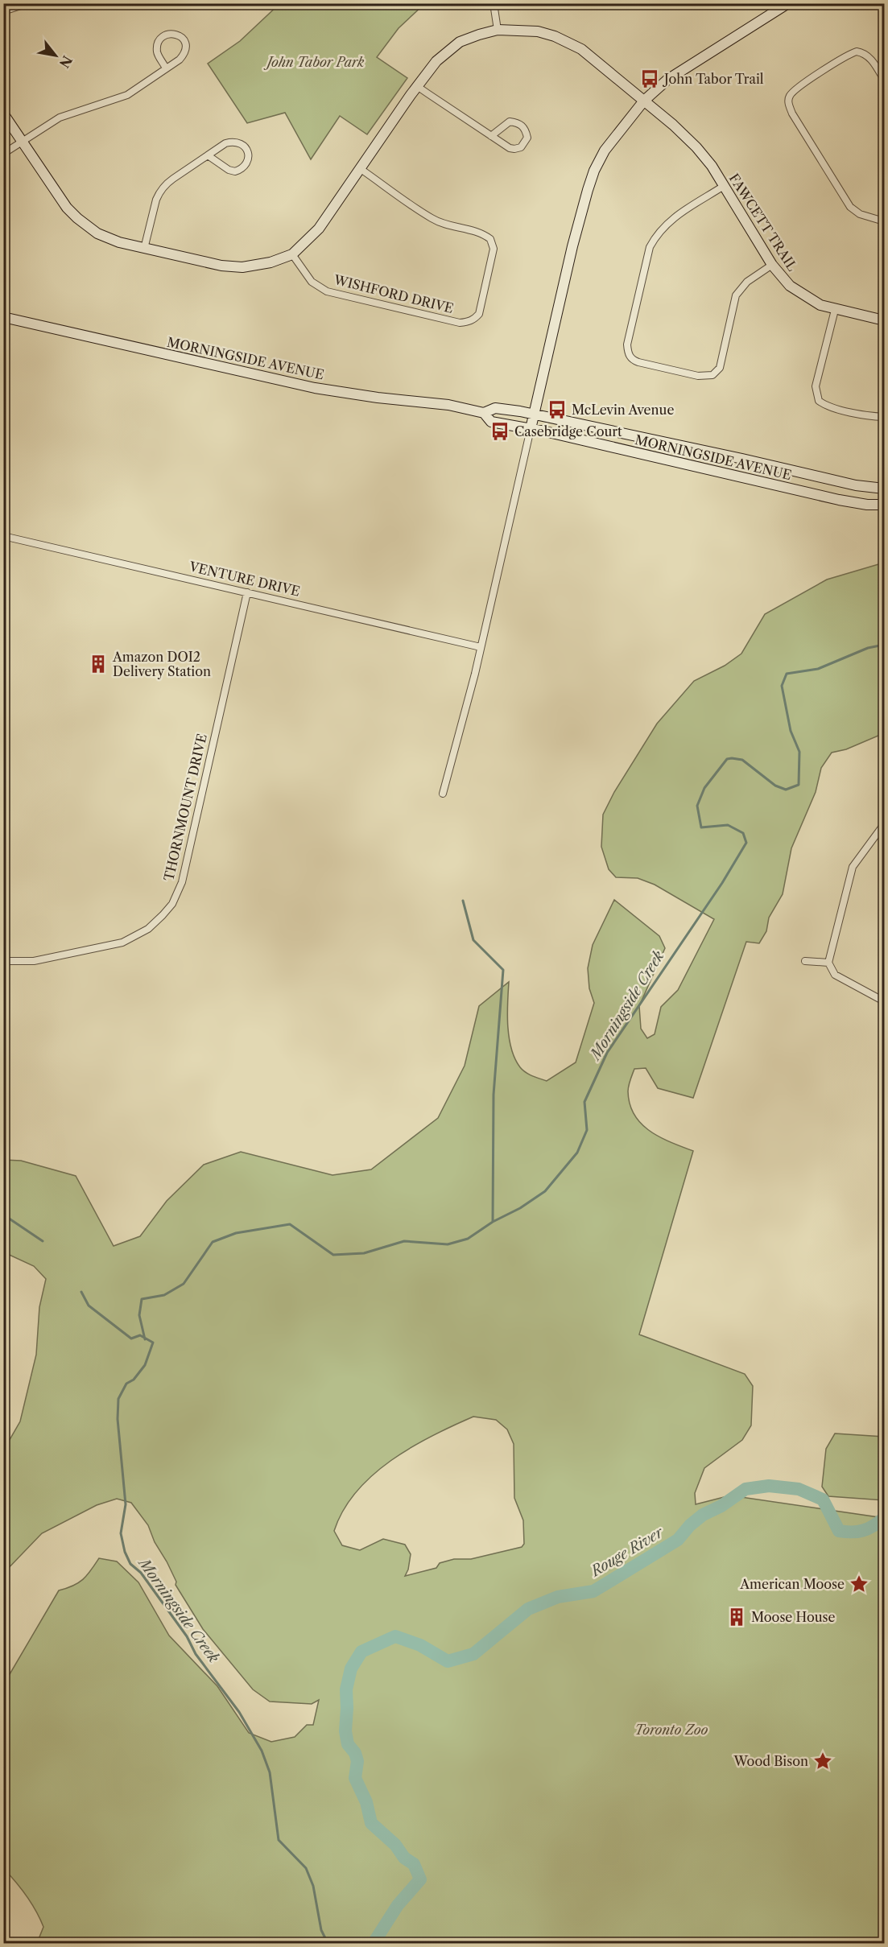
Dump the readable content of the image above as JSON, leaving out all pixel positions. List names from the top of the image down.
{
  "streets": {
    "street": [
      "FAWCETT TRAIL",
      "WISHFORD DRIVE",
      "MORNINGSIDE AVENUE",
      "VENTURE DRIVE",
      "THORNMOUNT DRIVE"
    ]
  },
  "crossings": [
    ["VENTURE DRIVE", "THORNMOUNT DRIVE"]
  ],
  "water": ["Morningside Creek", "Rouge River"],
  "parks": ["John Tabor Park", "Toronto Zoo"],
  "places": {
    "bus stop": ["John Tabor Trail", "McLevin Avenue", "Casebridge Court"],
    "building": ["Amazon DOI2 Delivery Station", "Moose House"],
    "place": ["American Moose", "Wood Bison"]
  },
  "north": "bottom right"
}
